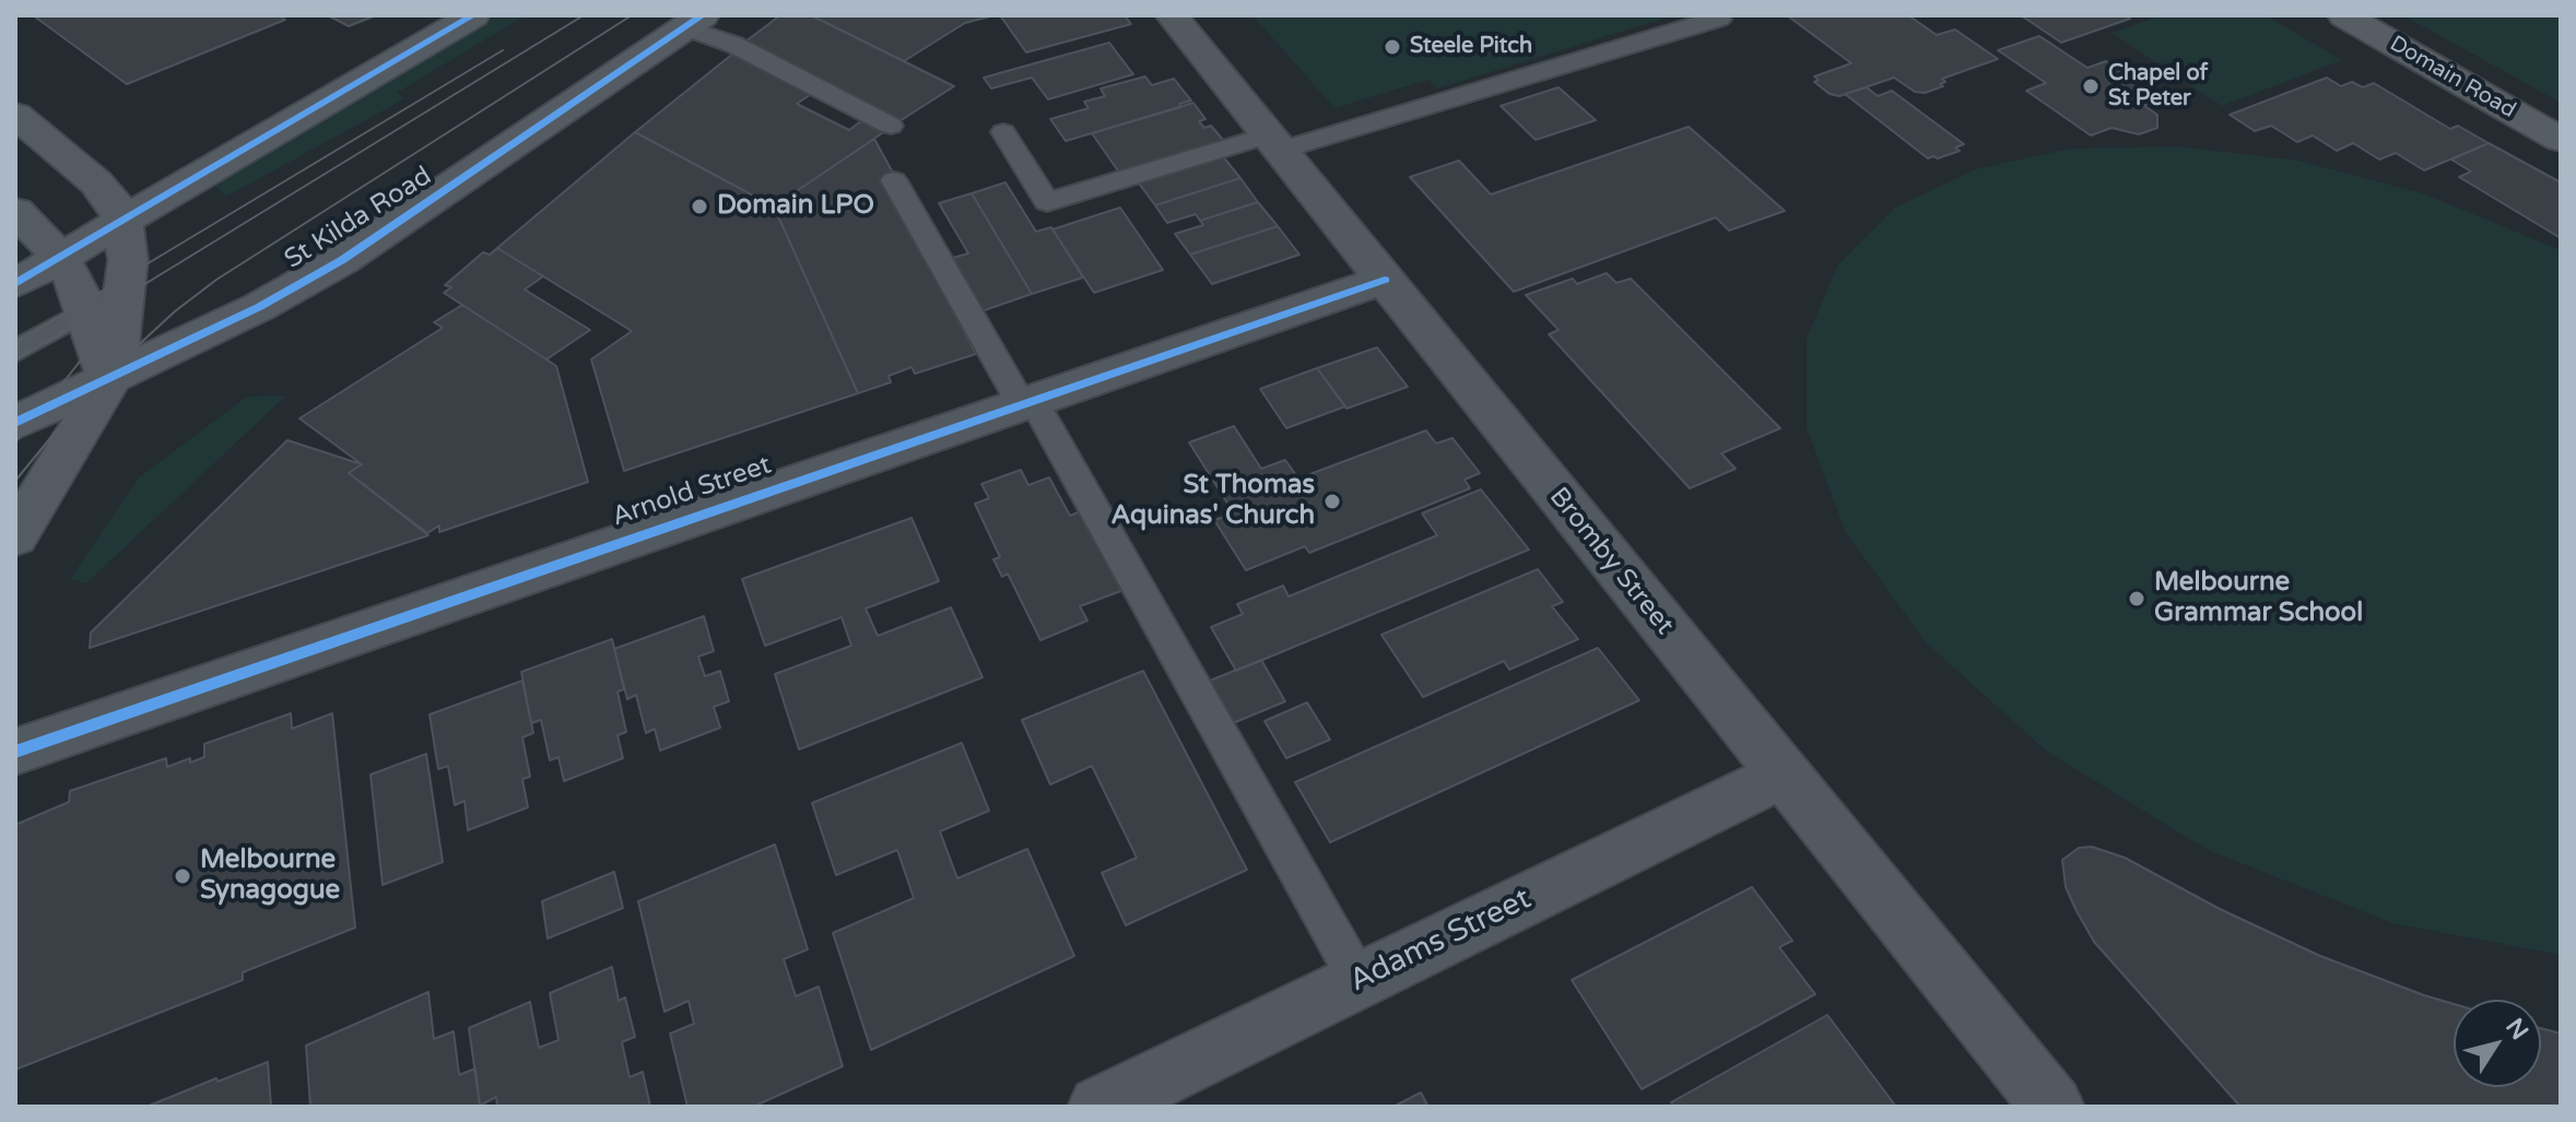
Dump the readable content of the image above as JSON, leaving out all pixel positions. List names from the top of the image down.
{
  "streets": {
    "main road": ["St Kilda Road"],
    "street": [
      "Domain Road",
      "Arnold Street",
      "Bromby Street",
      "Adams Street"
    ]
  },
  "crossings": [
    ["Arnold Street", "Bromby Street"],
    ["Bromby Street", "Adams Street"]
  ],
  "places": [
    "Steele Pitch",
    "Chapel of St Peter",
    "Domain LPO",
    "St Thomas Aquinas' Church",
    "Melbourne Grammar School",
    "Melbourne Synagogue"
  ],
  "north": "top right"
}
